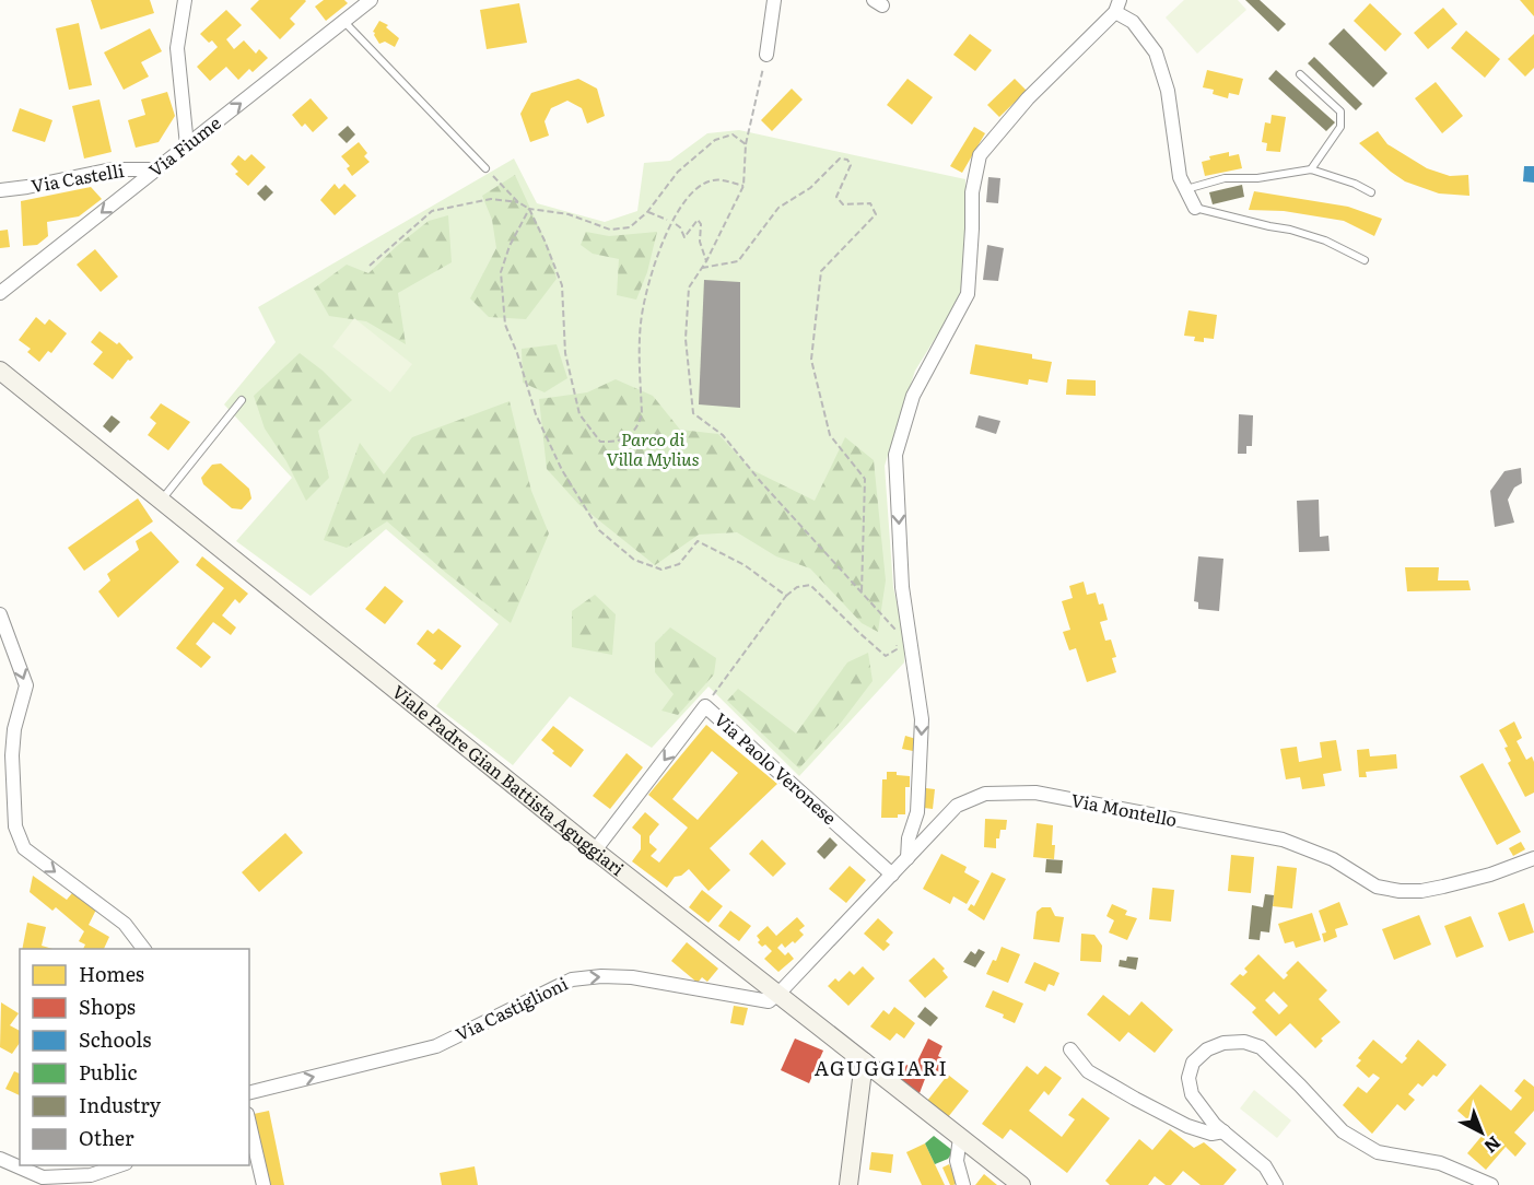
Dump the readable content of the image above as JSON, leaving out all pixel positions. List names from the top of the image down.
{
  "streets": {
    "main road": ["Viale Padre Gian Battista Aguggiari"],
    "street": [
      "Via Fiume",
      "Via Castelli",
      "Via Paolo Veronese",
      "Via Montello",
      "Via Castiglioni"
    ]
  },
  "crossings": [
    ["Via Fiume", "Via Castelli"],
    ["Via Paolo Veronese", "Viale Padre Gian Battista Aguggiari"],
    ["Via Paolo Veronese", "Via Montello"],
    ["Viale Padre Gian Battista Aguggiari", "Via Montello"],
    ["Viale Padre Gian Battista Aguggiari", "Via Castiglioni"],
    ["Via Montello", "Via Castiglioni"]
  ],
  "one_way": ["Via Paolo Veronese", "Via Castiglioni"],
  "districts": ["AGUGGIARI"],
  "parks": ["Parco di Villa Mylius"],
  "legend": [
    "Homes",
    "Shops",
    "Schools",
    "Public",
    "Industry",
    "Other"
  ],
  "north": "bottom right"
}
